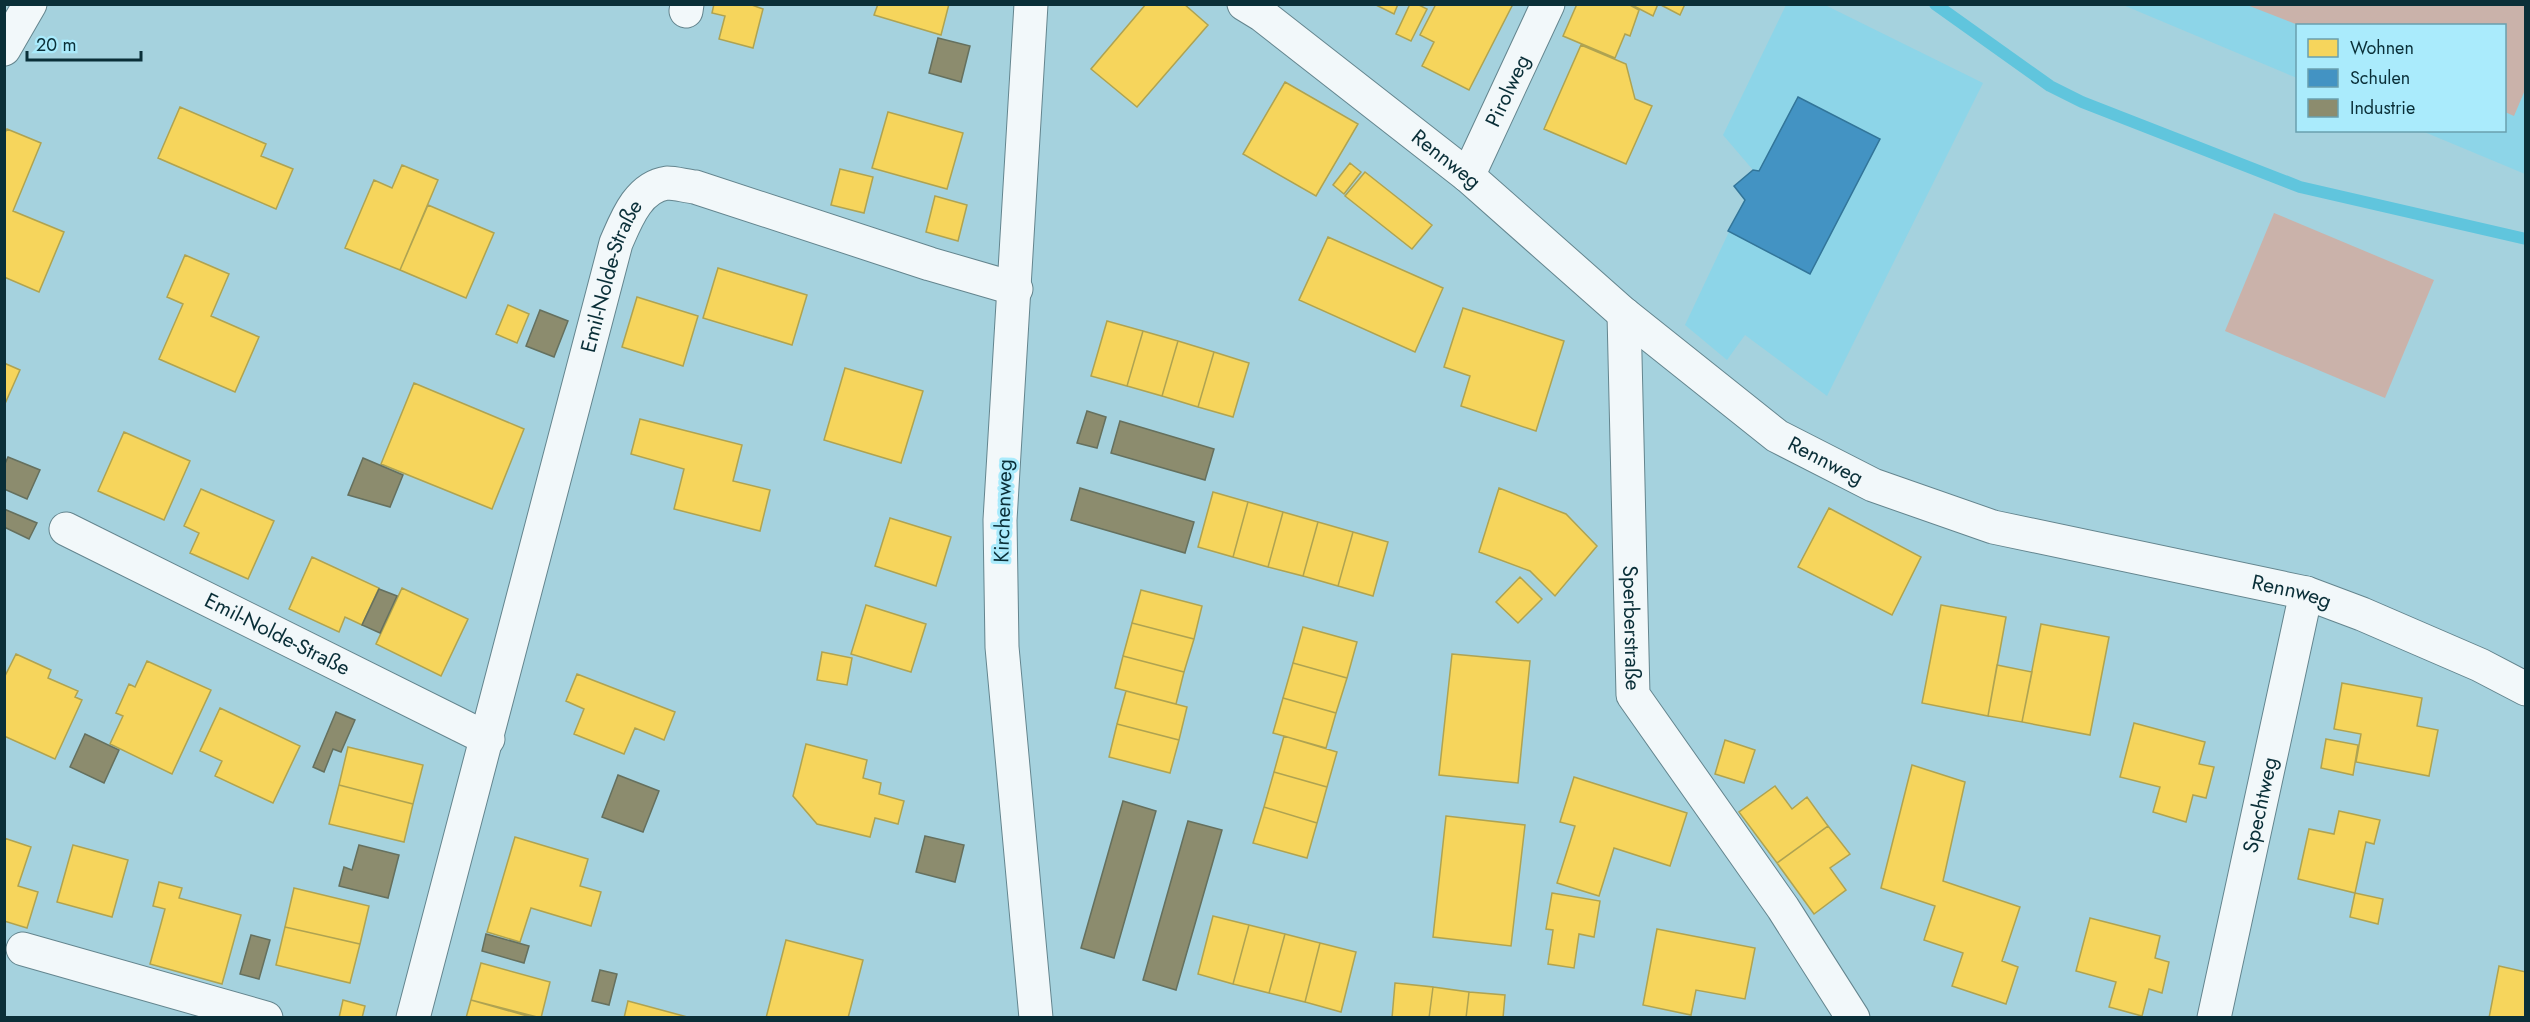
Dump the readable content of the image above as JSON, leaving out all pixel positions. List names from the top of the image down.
{
  "streets": {
    "street": [
      "Pirolweg",
      "Rennweg",
      "Emil-Nolde-Straße",
      "Kirchenweg",
      "Sperberstraße",
      "Spechtweg"
    ]
  },
  "crossings": [
    ["Pirolweg", "Rennweg"],
    ["Rennweg", "Sperberstraße"],
    ["Rennweg", "Spechtweg"],
    ["Emil-Nolde-Straße", "Kirchenweg"]
  ],
  "legend": ["Wohnen", "Schulen", "Industrie"],
  "scale_bar": "20 m"
}
